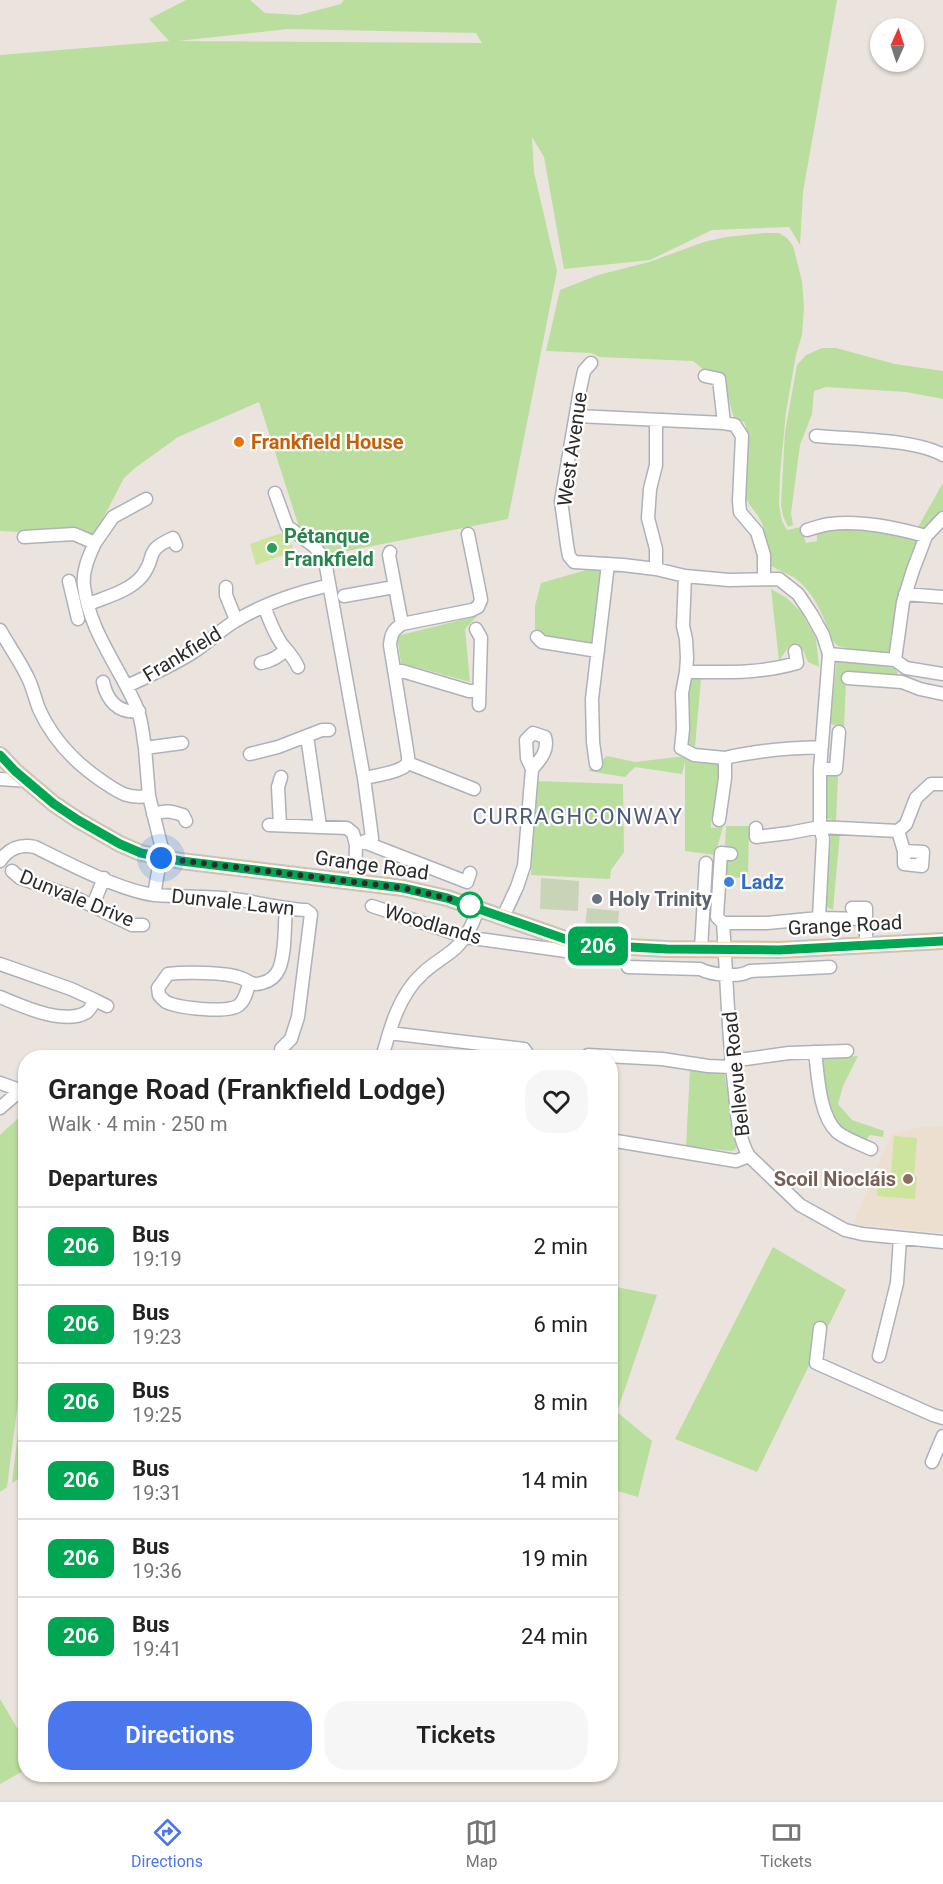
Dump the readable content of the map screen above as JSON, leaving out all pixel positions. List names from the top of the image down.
{
  "streets": {
    "main road": ["Grange Road"],
    "street": [
      "West Avenue",
      "Frankfield",
      "Dunvale Drive",
      "Dunvale Lawn",
      "Woodlands",
      "Bellevue Road"
    ]
  },
  "crossings": [
    ["Frankfield", "Grange Road"],
    ["Frankfield", "Dunvale Lawn"],
    ["Grange Road", "Dunvale Lawn"],
    ["Grange Road", "Bellevue Road"]
  ],
  "districts": ["CURRAGHCONWAY"],
  "places": [
    "Frankfield House",
    "Pétanque Frankfield",
    "Ladz",
    "Holy Trinity",
    "Scoil Niocláis"
  ],
  "lines": ["bus line 206"],
  "north": "top",
  "page": {
    "on_map": "206",
    "heading": [
      ["Grange Road (Frankfield Lodge)", "Walk · 4 min · 250 m"],
      "Departures"
    ],
    "list": [
      {
        "mark": "206",
        "name": "Bus",
        "note": "19:19",
        "value": "2 min"
      },
      {
        "mark": "206",
        "name": "Bus",
        "note": "19:23",
        "value": "6 min"
      },
      {
        "mark": "206",
        "name": "Bus",
        "note": "19:25",
        "value": "8 min"
      },
      {
        "mark": "206",
        "name": "Bus",
        "note": "19:31",
        "value": "14 min"
      },
      {
        "mark": "206",
        "name": "Bus",
        "note": "19:36",
        "value": "19 min"
      },
      {
        "mark": "206",
        "name": "Bus",
        "note": "19:41",
        "value": "24 min"
      }
    ],
    "buttons": ["Directions", "Tickets"],
    "tabs": ["Directions", "Map", "Tickets"]
  }
}
